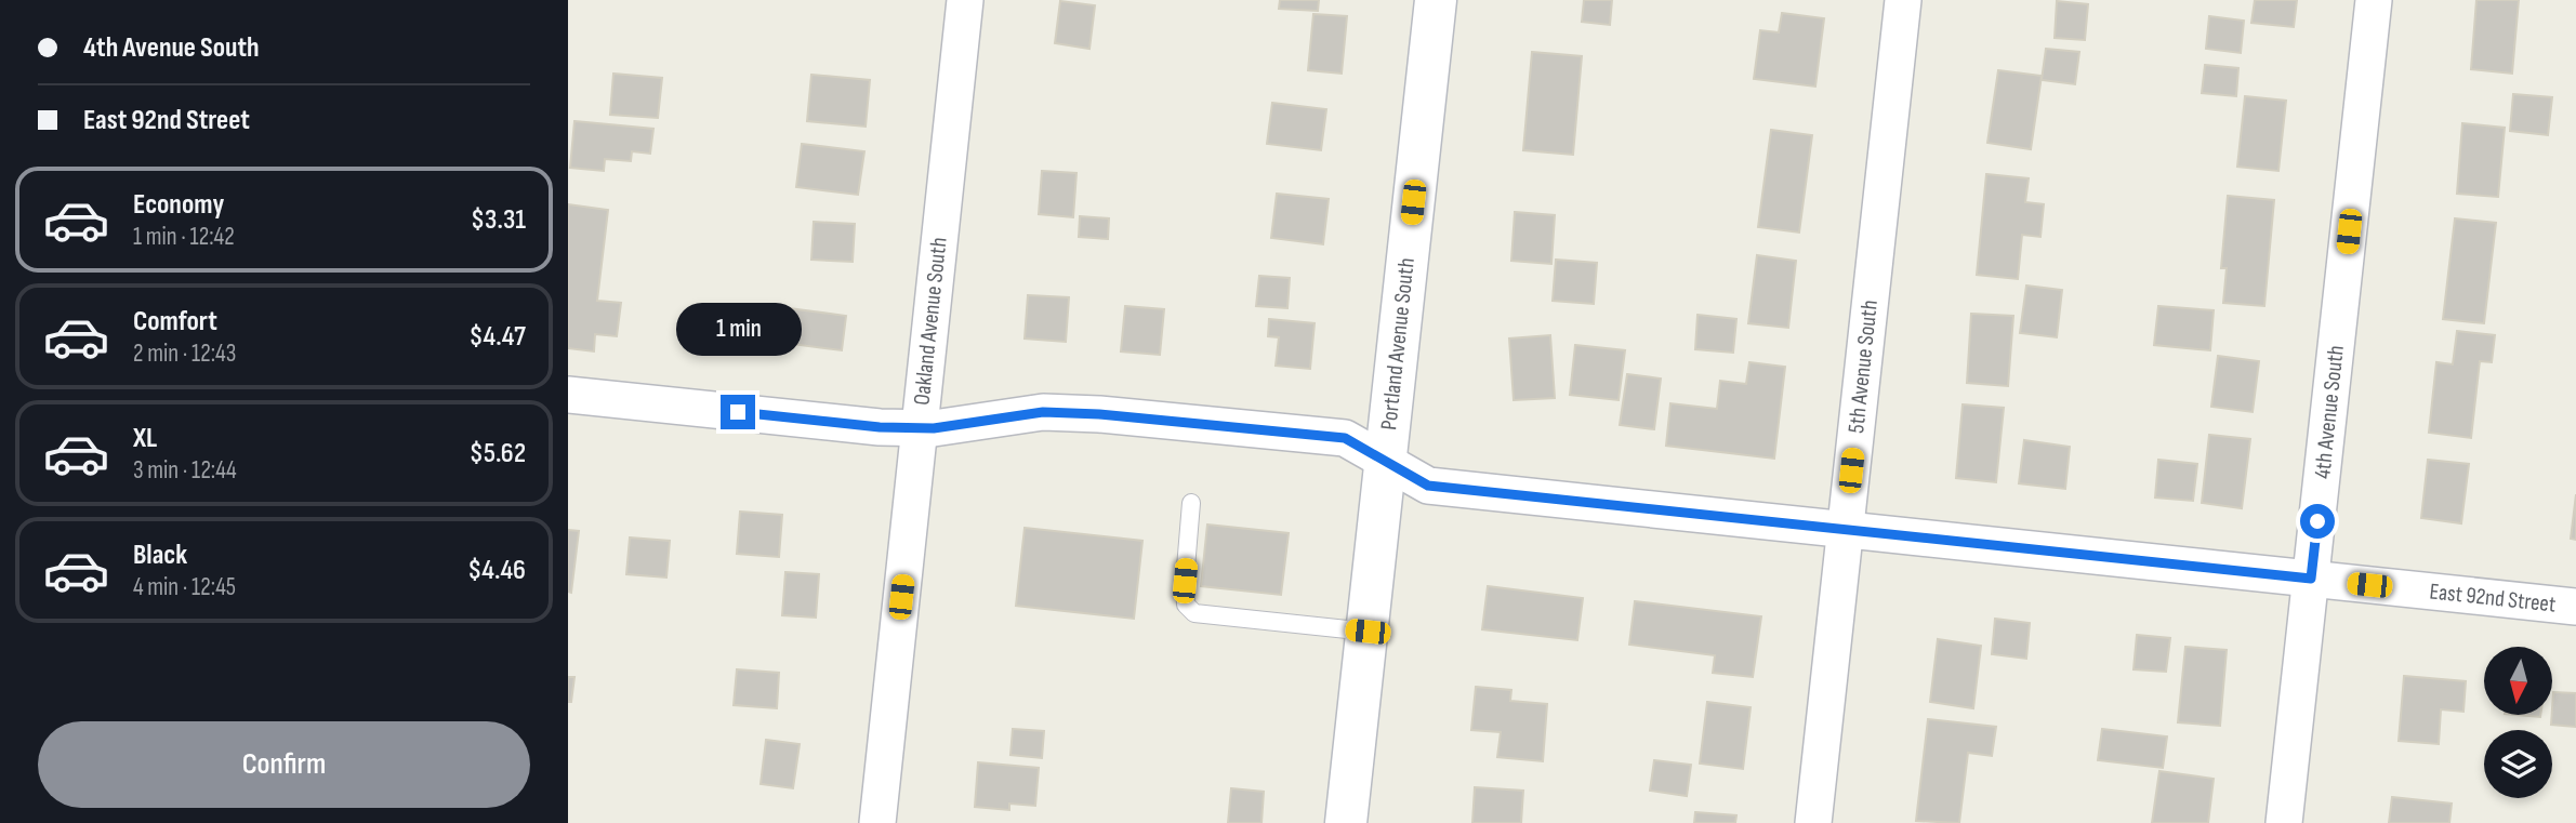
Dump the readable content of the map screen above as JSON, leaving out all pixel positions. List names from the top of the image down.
{
  "streets": {
    "main road": ["Portland Avenue South"],
    "street": [
      "Oakland Avenue South",
      "5th Avenue South",
      "4th Avenue South",
      "East 92nd Street"
    ]
  },
  "crossings": [
    ["Oakland Avenue South", "East 92nd Street"],
    ["Portland Avenue South", "East 92nd Street"],
    ["5th Avenue South", "East 92nd Street"],
    ["4th Avenue South", "East 92nd Street"]
  ],
  "north": "bottom",
  "page": {
    "banner": ["4th Avenue South", "East 92nd Street"],
    "list": [
      {
        "name": "Economy",
        "note": "1 min · 12:42",
        "value": "$3.31"
      },
      {
        "name": "Comfort",
        "note": "2 min · 12:43",
        "value": "$4.47"
      },
      {
        "name": "XL",
        "note": "3 min · 12:44",
        "value": "$5.62"
      },
      {
        "name": "Black",
        "note": "4 min · 12:45",
        "value": "$4.46"
      }
    ],
    "bubble": "1 min",
    "buttons": "Confirm"
  }
}
